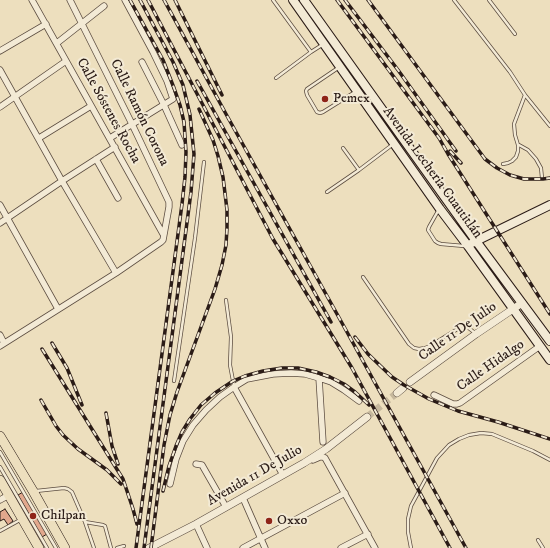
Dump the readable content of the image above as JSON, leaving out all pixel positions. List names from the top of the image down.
{
  "streets": {
    "main road": ["Avenida Lecheria Cuautitlán"],
    "street": [
      "Calle Sóstenes Rocha",
      "Calle Ramón Corona",
      "Calle 11 De Julio",
      "Calle Hidalgo",
      "Avenida 11 De Julio"
    ]
  },
  "crossings": [
    ["Calle Sóstenes Rocha", "Calle Ramón Corona"],
    ["Avenida Lecheria Cuautitlán", "Calle 11 De Julio"],
    ["Avenida Lecheria Cuautitlán", "Calle Hidalgo"]
  ],
  "places": ["Pemex", "Chilpan", "Oxxo"]
}
